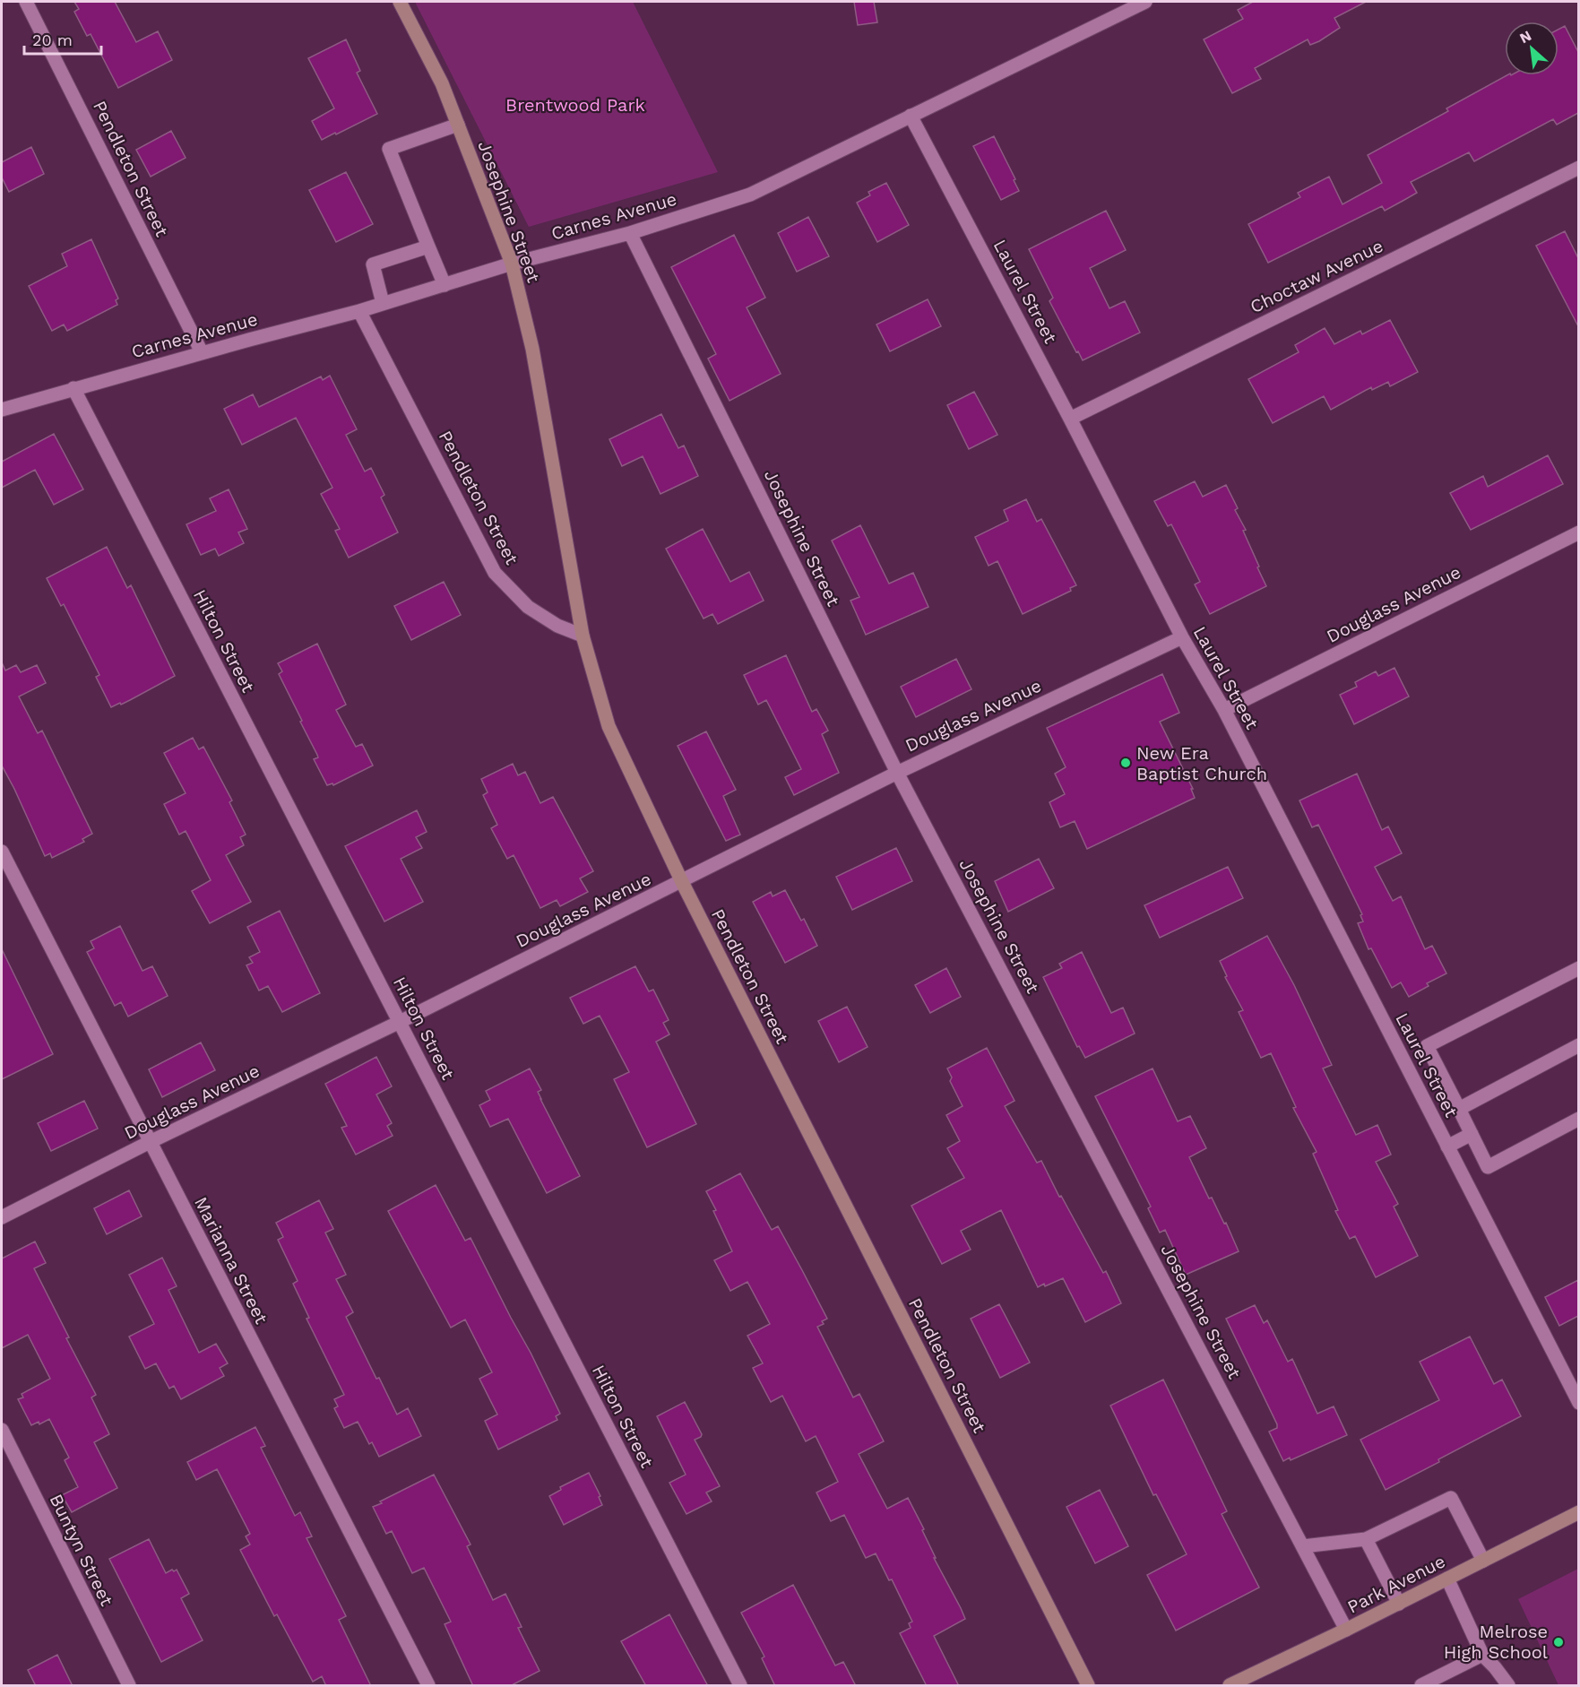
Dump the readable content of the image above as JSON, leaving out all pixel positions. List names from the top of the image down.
{
  "streets": {
    "main road": ["Pendleton Street", "Josephine Street", "Park Avenue"],
    "street": [
      "Carnes Avenue",
      "Choctaw Avenue",
      "Laurel Street",
      "Douglass Avenue",
      "Hilton Street",
      "Marianna Street",
      "Buntyn Street"
    ]
  },
  "crossings": [
    ["Pendleton Street", "Josephine Street"],
    ["Pendleton Street", "Carnes Avenue"],
    ["Pendleton Street", "Douglass Avenue"],
    ["Josephine Street", "Carnes Avenue"],
    ["Josephine Street", "Douglass Avenue"],
    ["Josephine Street", "Park Avenue"],
    ["Carnes Avenue", "Laurel Street"],
    ["Carnes Avenue", "Hilton Street"],
    ["Choctaw Avenue", "Laurel Street"],
    ["Laurel Street", "Douglass Avenue"],
    ["Douglass Avenue", "Hilton Street"],
    ["Douglass Avenue", "Marianna Street"]
  ],
  "parks": ["Brentwood Park"],
  "places": ["New Era Baptist Church", "Melrose High School"],
  "scale_bar": "20 m",
  "north": "top left"
}
